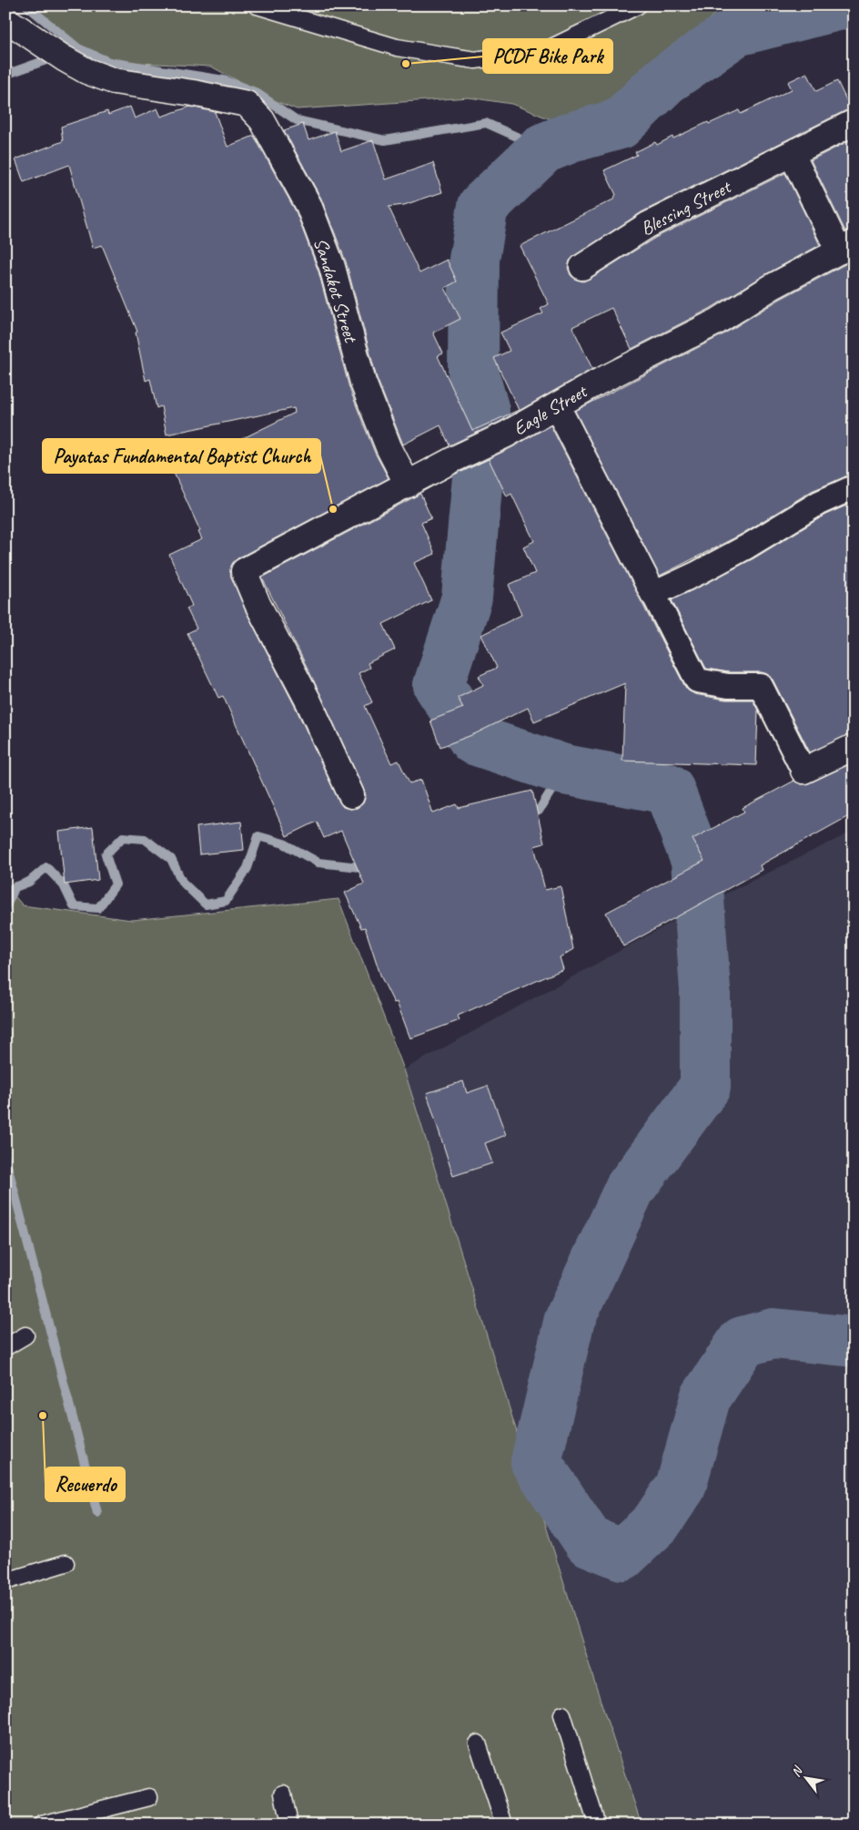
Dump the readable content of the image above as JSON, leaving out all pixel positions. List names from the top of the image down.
{
  "streets": {
    "street": ["Blessing Street", "Sandakot Street", "Eagle Street"]
  },
  "crossings": [
    ["Sandakot Street", "Eagle Street"]
  ],
  "places": ["PCDF Bike Park", "Payatas Fundamental Baptist Church", "Recuerdo"],
  "north": "top left"
}
